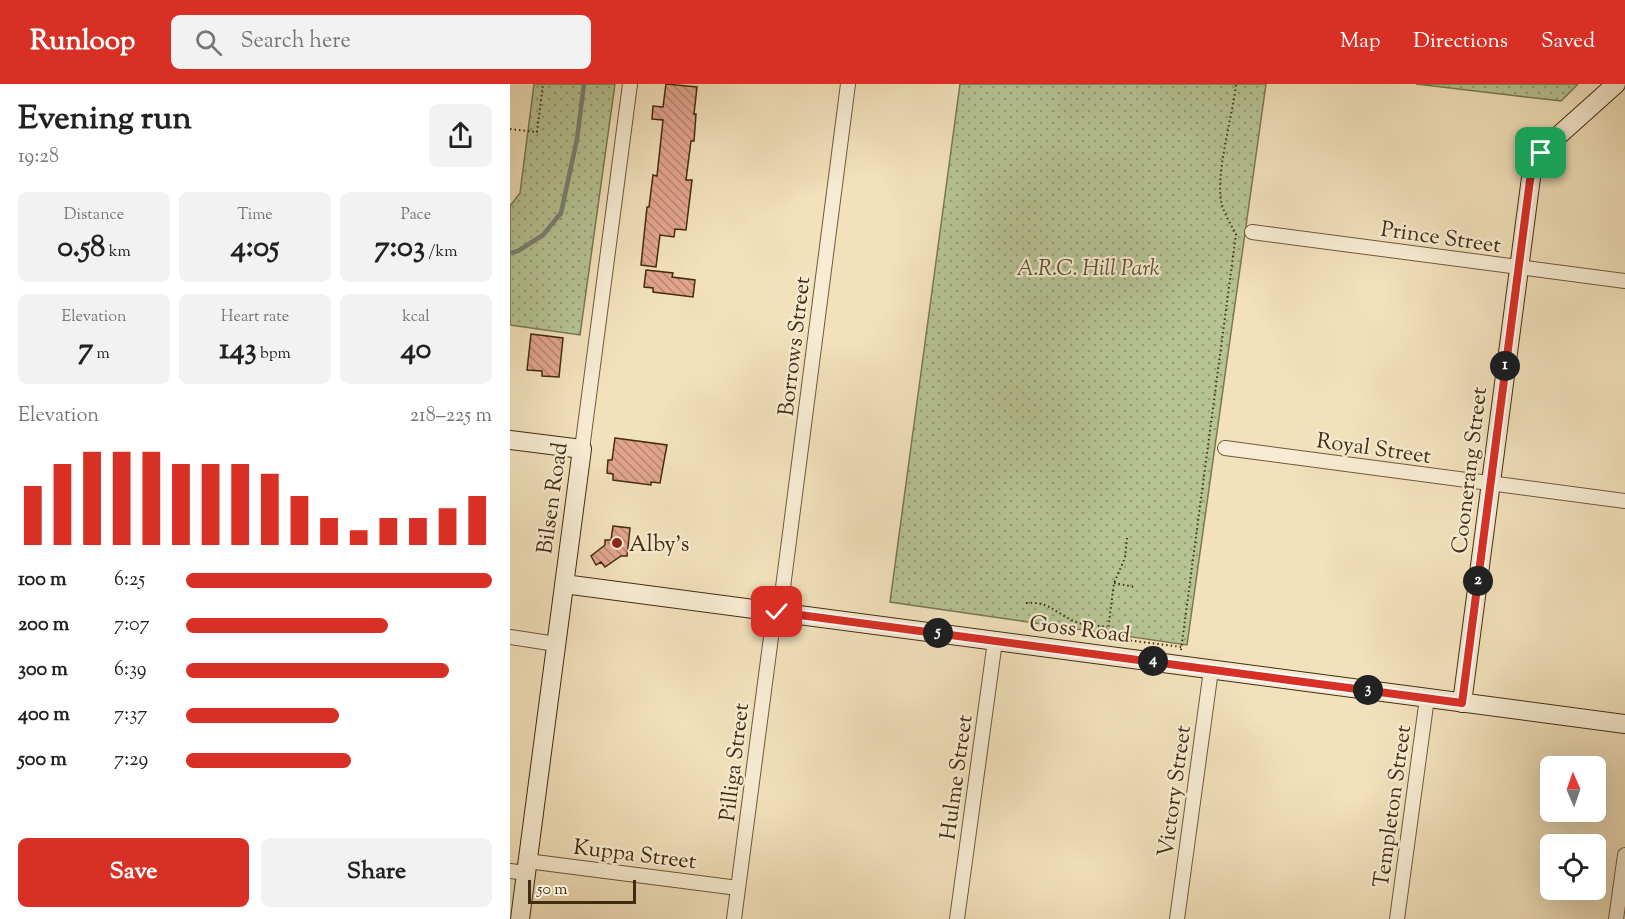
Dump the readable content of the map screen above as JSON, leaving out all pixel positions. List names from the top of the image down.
{
  "streets": {
    "street": [
      "Prince Street",
      "Borrows Street",
      "Royal Street",
      "Coonerang Street",
      "Bilsen Road",
      "Goss Road",
      "Pilliga Street",
      "Hulme Street",
      "Victory Street",
      "Templeton Street",
      "Kuppa Street"
    ]
  },
  "crossings": [
    ["Prince Street", "Coonerang Street"],
    ["Borrows Street", "Goss Road"],
    ["Borrows Street", "Pilliga Street"],
    ["Royal Street", "Coonerang Street"],
    ["Coonerang Street", "Goss Road"],
    ["Bilsen Road", "Goss Road"],
    ["Bilsen Road", "Kuppa Street"],
    ["Goss Road", "Pilliga Street"],
    ["Goss Road", "Hulme Street"],
    ["Goss Road", "Victory Street"],
    ["Goss Road", "Templeton Street"],
    ["Pilliga Street", "Kuppa Street"]
  ],
  "parks": ["A.R.C. Hill Park"],
  "places": ["Alby's"],
  "scale_bar": "50 m",
  "north": "top",
  "page": {
    "header": "Runloop",
    "search": "Search here",
    "nav": ["Map", "Directions", "Saved"],
    "heading": ["Evening run", "19:28"],
    "stats": [
      ["Distance", "0.58 km"],
      ["Time", "4:05"],
      ["Pace", "7:03 /km"],
      ["Elevation", "7 m"],
      ["Heart rate", "143 bpm"],
      ["kcal", "40"]
    ],
    "pins": [
      "1",
      "2",
      "5",
      "4",
      "3"
    ],
    "chart": ["Elevation", "218–225 m"],
    "list": [
      {
        "name": "100 m",
        "note": "6:25"
      },
      {
        "name": "200 m",
        "note": "7:07"
      },
      {
        "name": "300 m",
        "note": "6:39"
      },
      {
        "name": "400 m",
        "note": "7:37"
      },
      {
        "name": "500 m",
        "note": "7:29"
      }
    ],
    "buttons": ["Save", "Share"],
    "scale": "50 m"
  }
}
